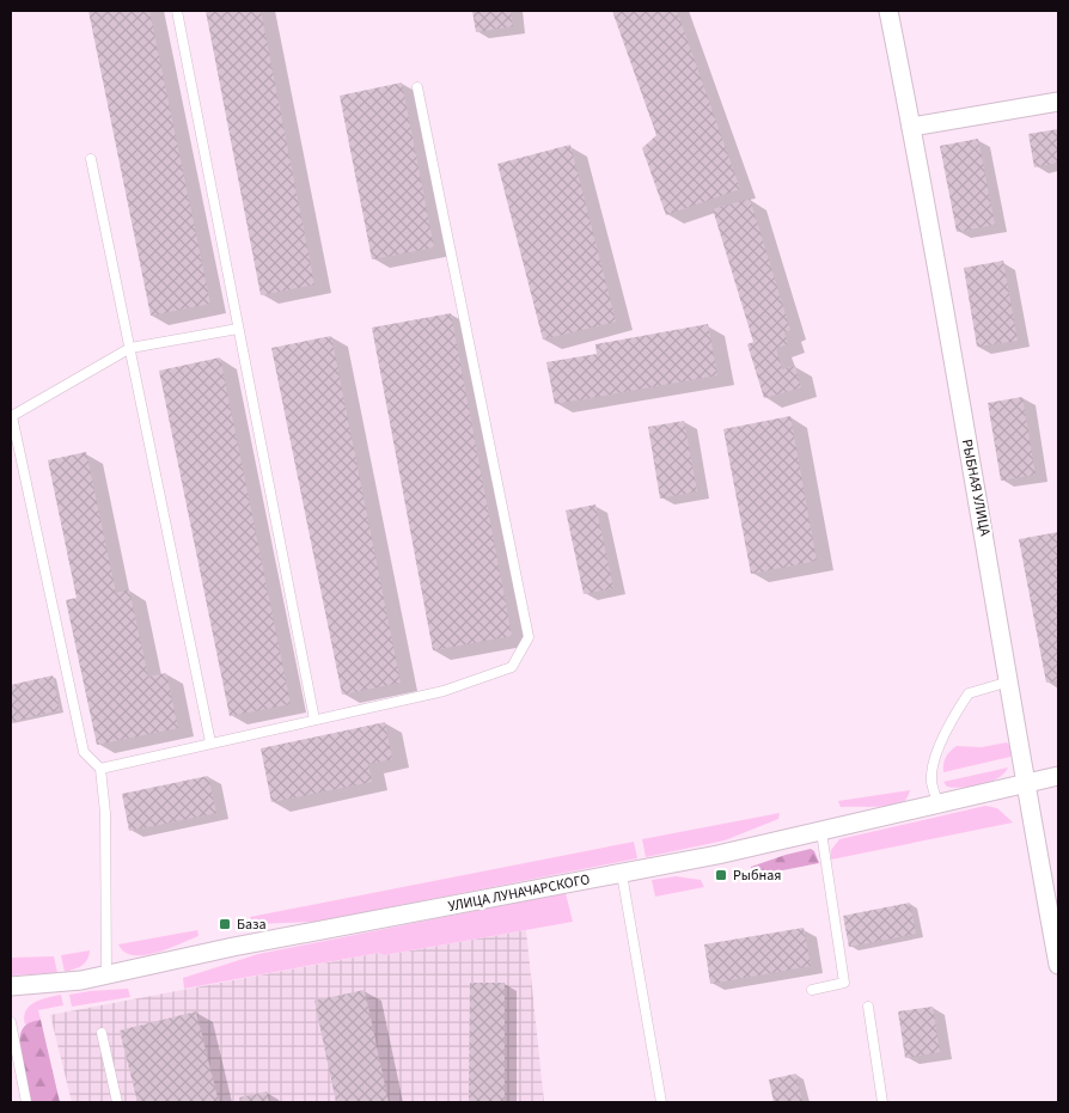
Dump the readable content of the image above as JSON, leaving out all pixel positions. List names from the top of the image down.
{
  "streets": {
    "street": ["РЫБНАЯ УЛИЦА", "УЛИЦА ЛУНАЧАРСКОГО"]
  },
  "crossings": [
    ["РЫБНАЯ УЛИЦА", "УЛИЦА ЛУНАЧАРСКОГО"]
  ],
  "places": {
    "transit": ["Рыбная", "База"]
  }
}
